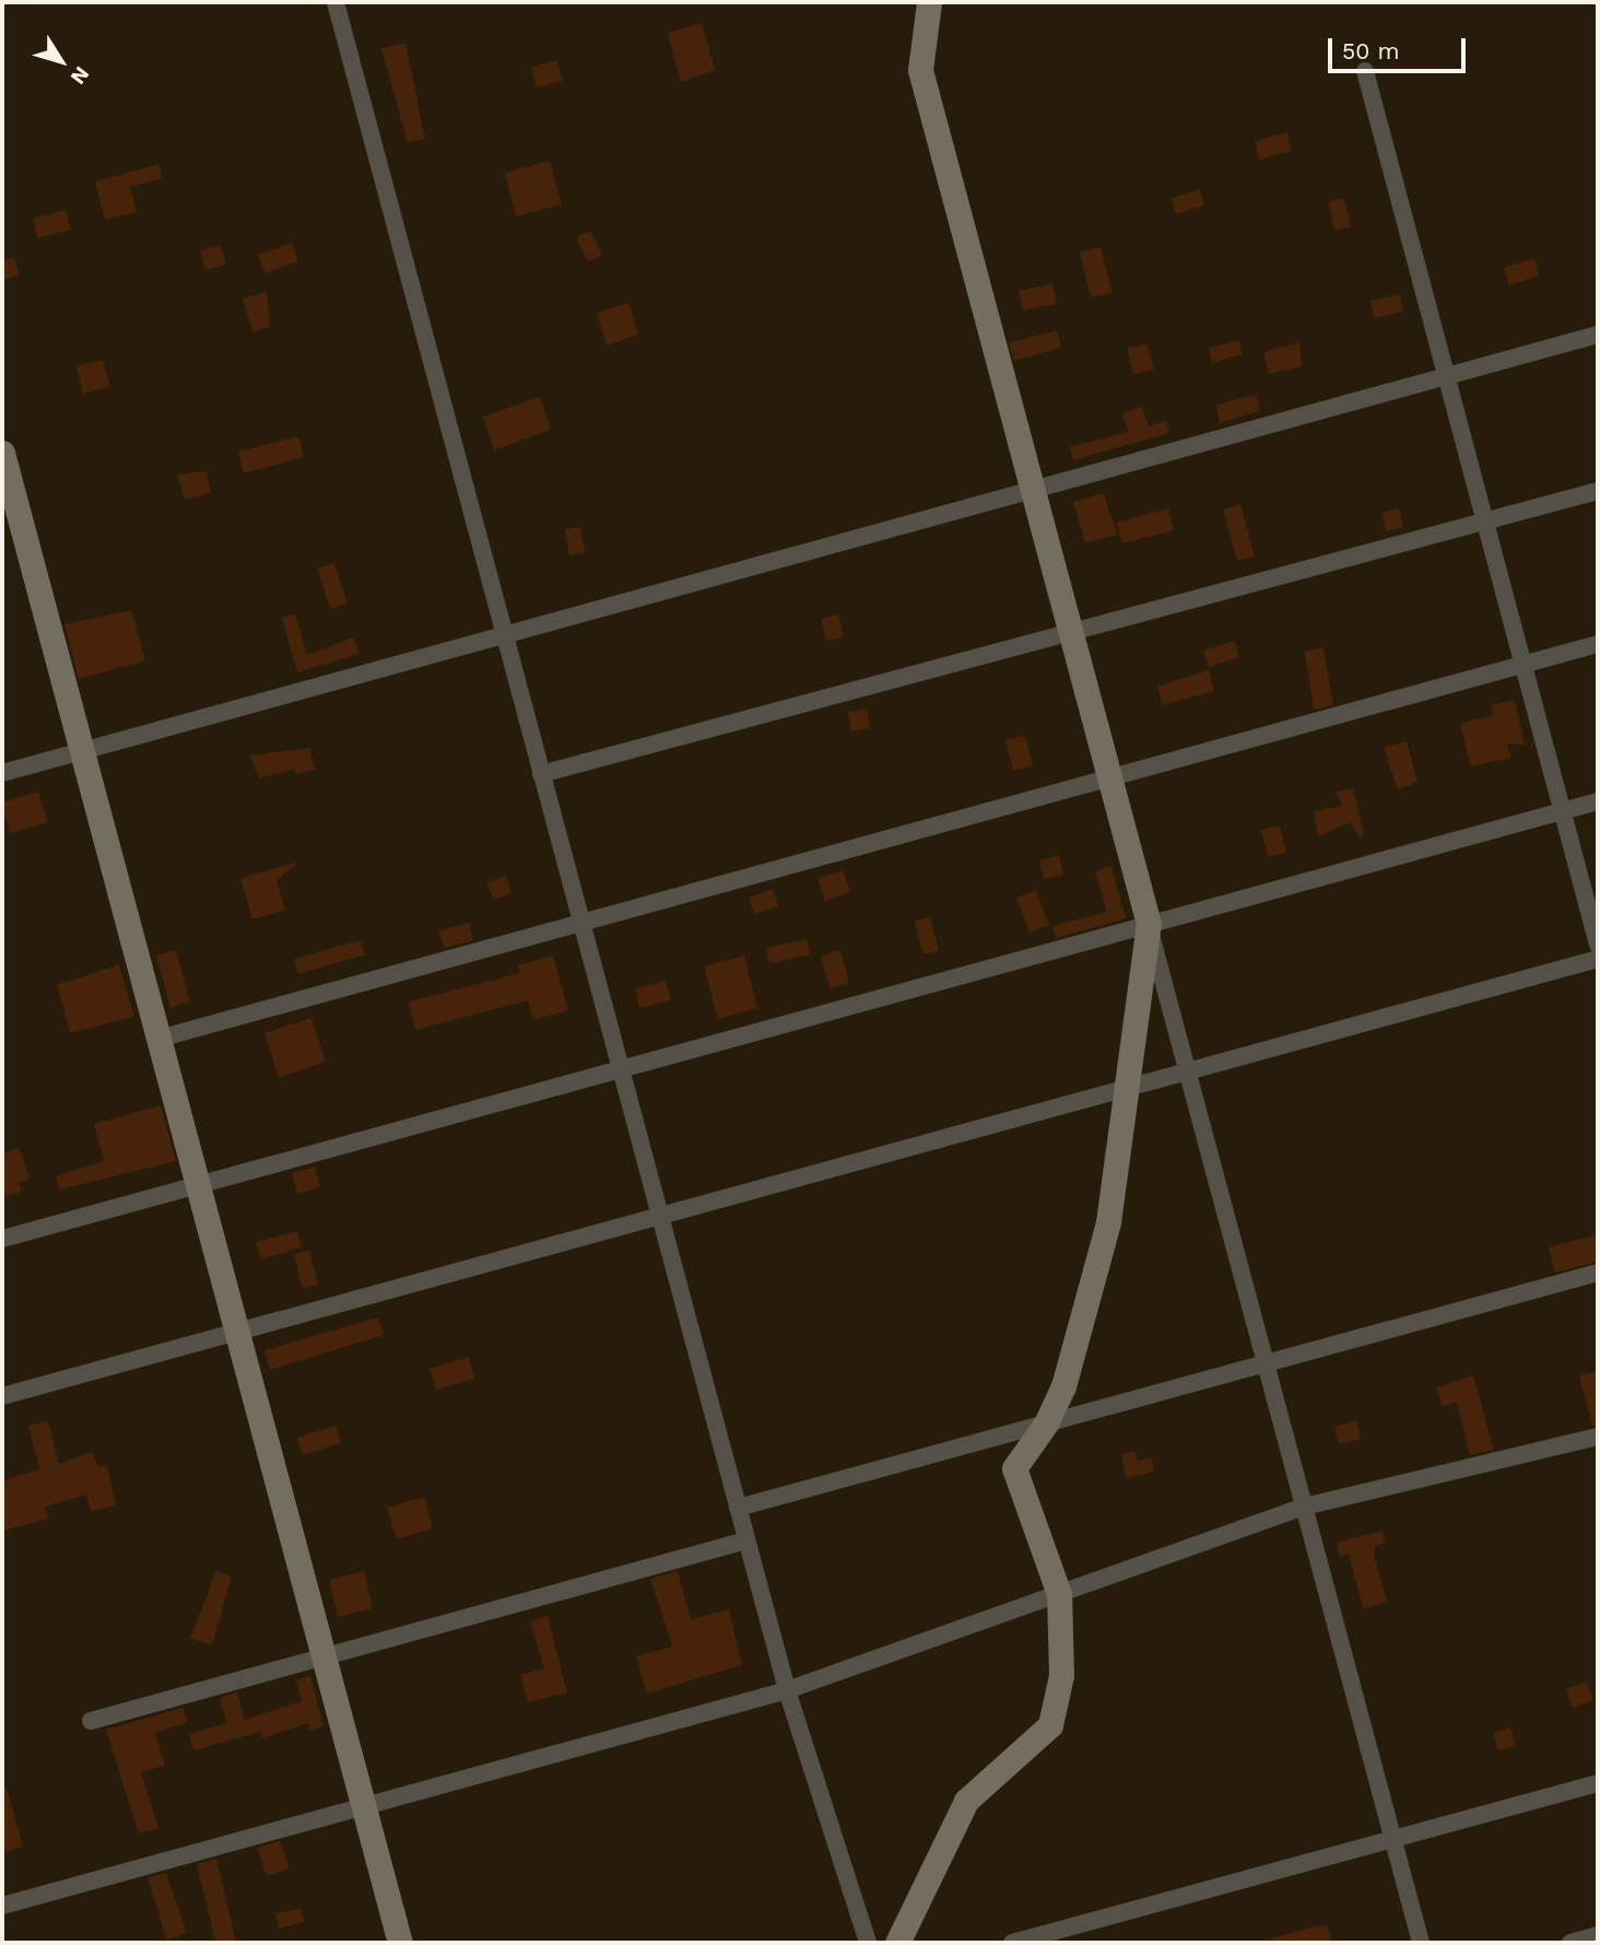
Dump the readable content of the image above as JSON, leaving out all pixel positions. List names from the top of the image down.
{
  "scale_bar": "50 m",
  "north": "bottom right"
}
